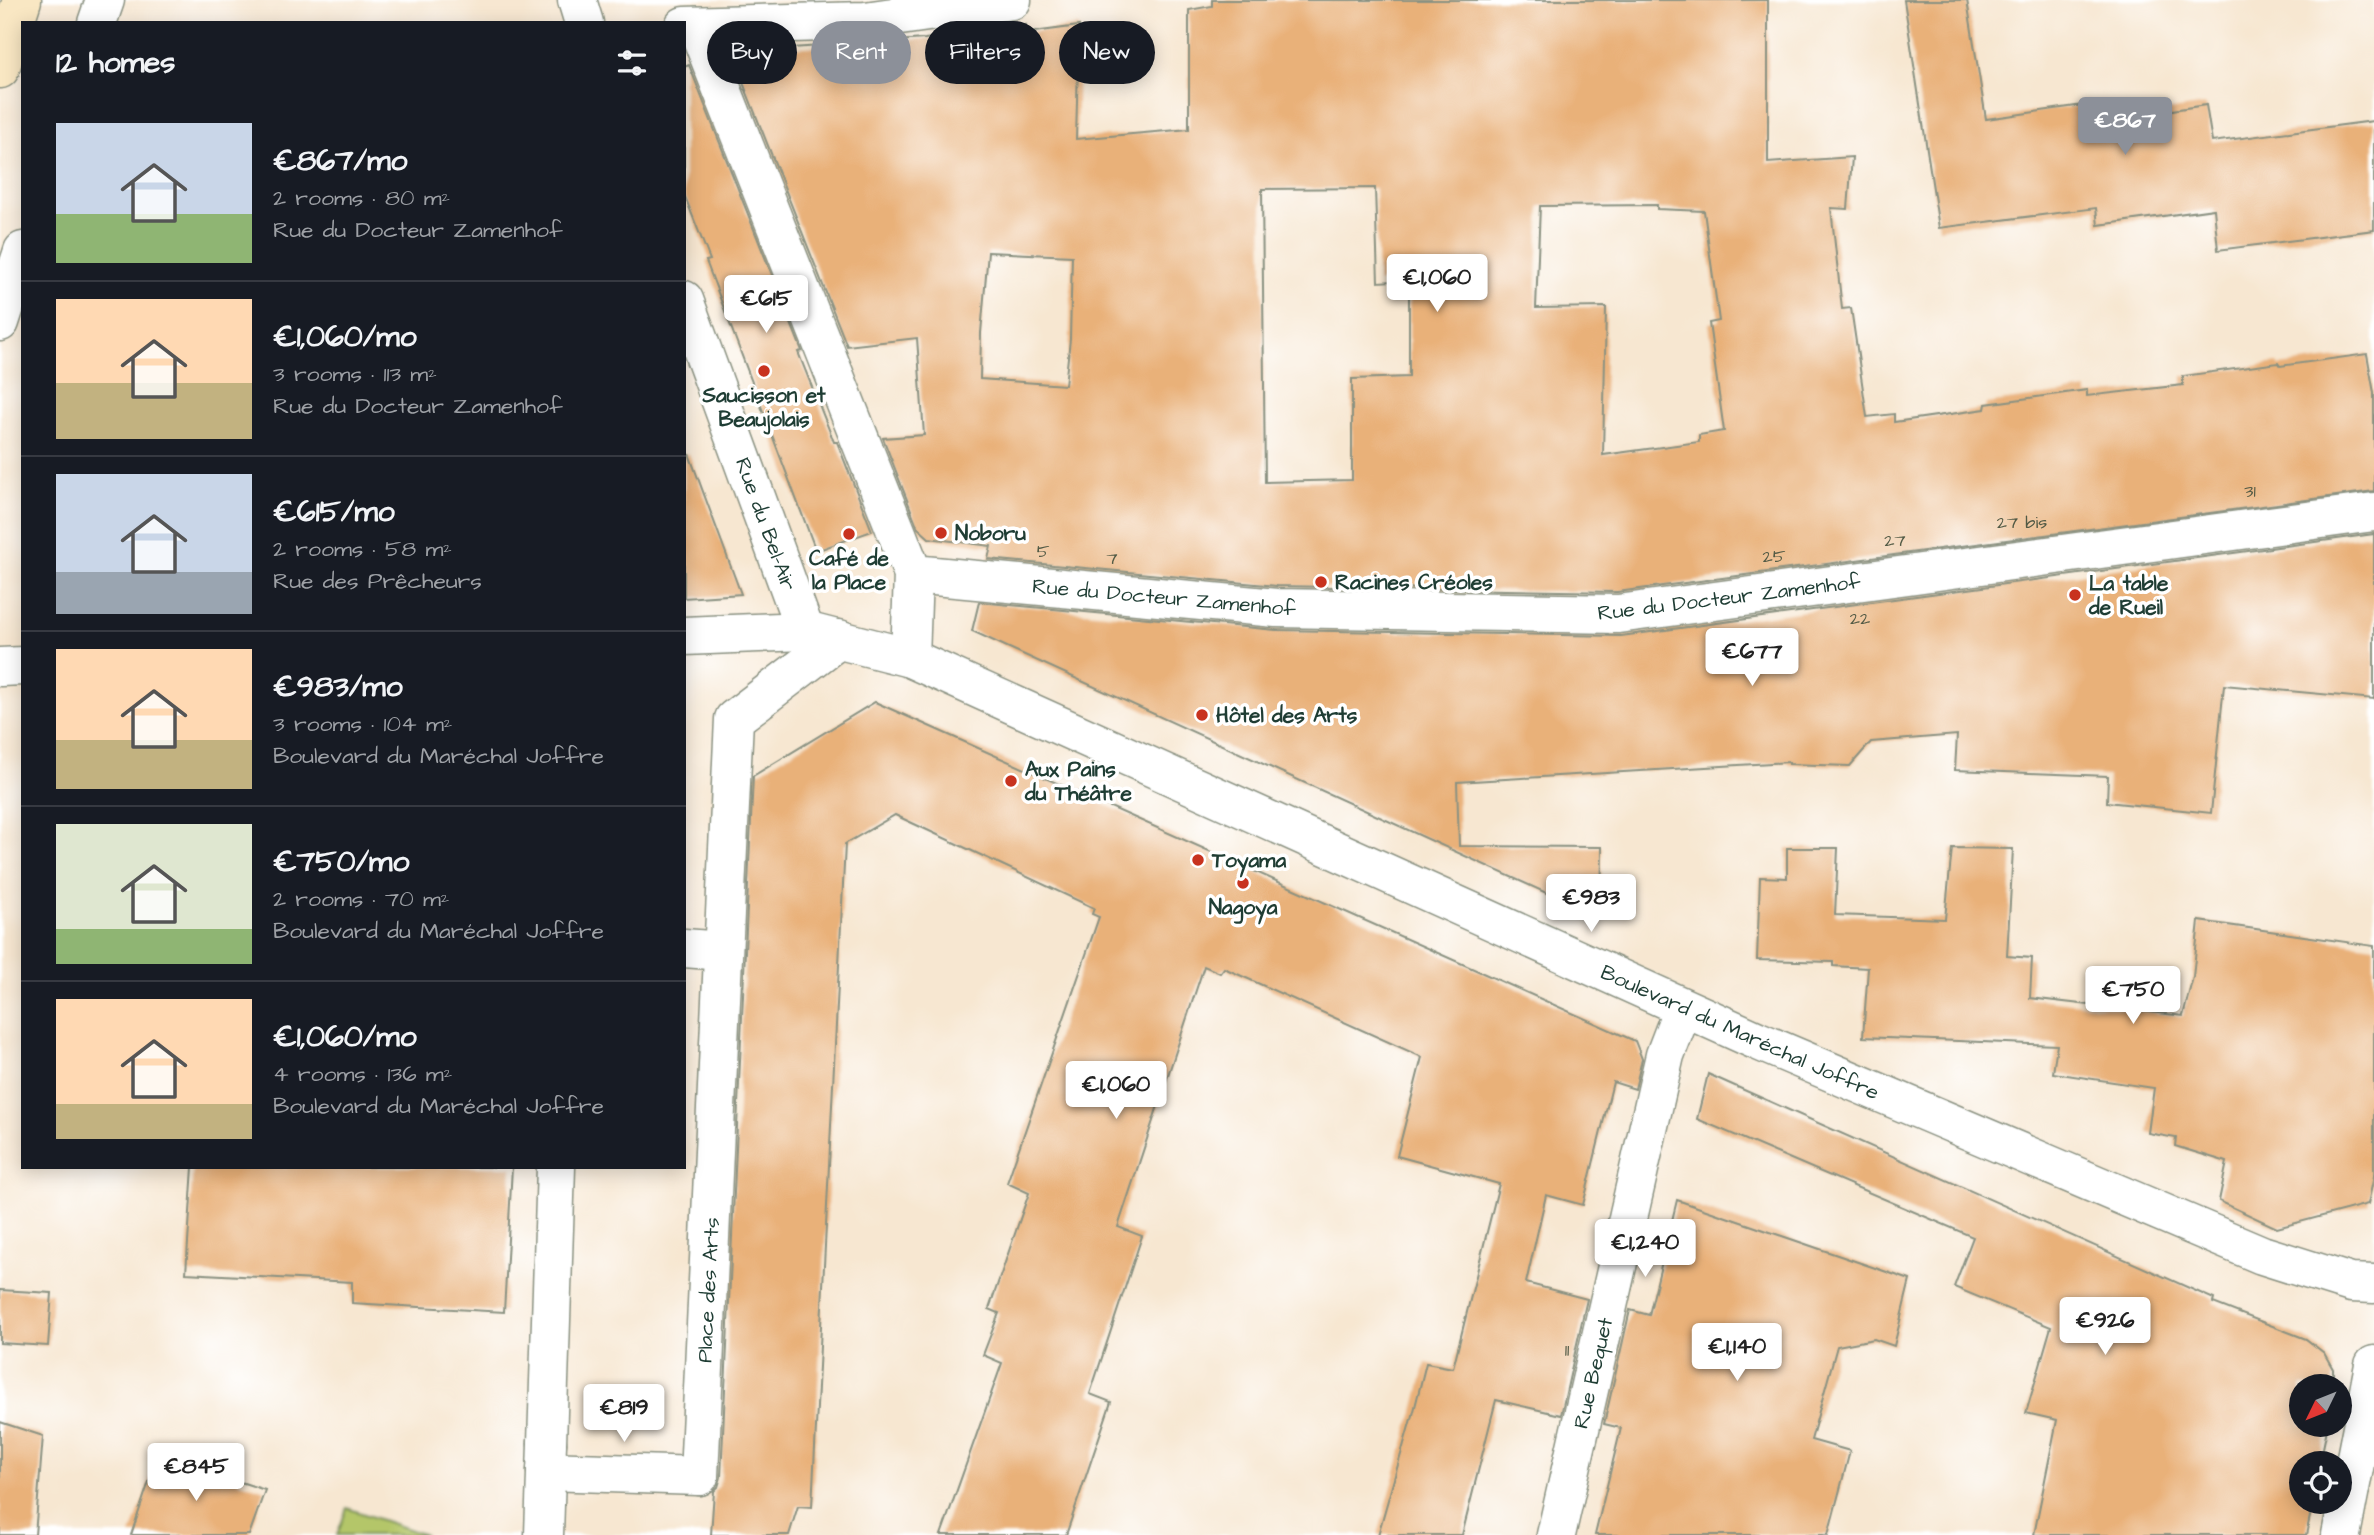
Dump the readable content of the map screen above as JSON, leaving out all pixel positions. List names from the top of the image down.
{
  "streets": {
    "street": [
      "Rue du Bel-Air",
      "Rue du Docteur Zamenhof",
      "Boulevard du Maréchal Joffre",
      "Place des Arts",
      "Rue Bequet"
    ]
  },
  "crossings": [
    ["Rue du Bel-Air", "Boulevard du Maréchal Joffre"],
    ["Rue du Bel-Air", "Place des Arts"],
    ["Boulevard du Maréchal Joffre", "Place des Arts"],
    ["Boulevard du Maréchal Joffre", "Rue Bequet"]
  ],
  "places": [
    "Saucisson et Beaujolais",
    "Noboru",
    "Café de la Place",
    "Racines Créoles",
    "La table de Rueil",
    "Hôtel des Arts",
    "Aux Pains du Théâtre",
    "Toyama",
    "Nagoya"
  ],
  "house_numbers": [
    "31",
    "27 bis",
    "27",
    "5",
    "25",
    "7",
    "22",
    "11"
  ],
  "north": "bottom left",
  "page": {
    "chip": [
      "Buy",
      "Rent",
      "Filters",
      "New"
    ],
    "heading": "12 homes",
    "price": [
      "€867",
      "€1,060",
      "€615",
      "€677",
      "€983",
      "€750",
      "€1,060",
      "€1,240",
      "€926",
      "€1,140",
      "€819",
      "€845"
    ],
    "list": [
      {
        "name": "€867/mo",
        "note": "2 rooms · 80 m² · Rue du Docteur Zamenhof"
      },
      {
        "name": "€1,060/mo",
        "note": "3 rooms · 113 m² · Rue du Docteur Zamenhof"
      },
      {
        "name": "€615/mo",
        "note": "2 rooms · 58 m² · Rue des Prêcheurs"
      },
      {
        "name": "€983/mo",
        "note": "3 rooms · 104 m² · Boulevard du Maréchal Joffre"
      },
      {
        "name": "€750/mo",
        "note": "2 rooms · 70 m² · Boulevard du Maréchal Joffre"
      },
      {
        "name": "€1,060/mo",
        "note": "4 rooms · 136 m² · Boulevard du Maréchal Joffre"
      }
    ]
  }
}
